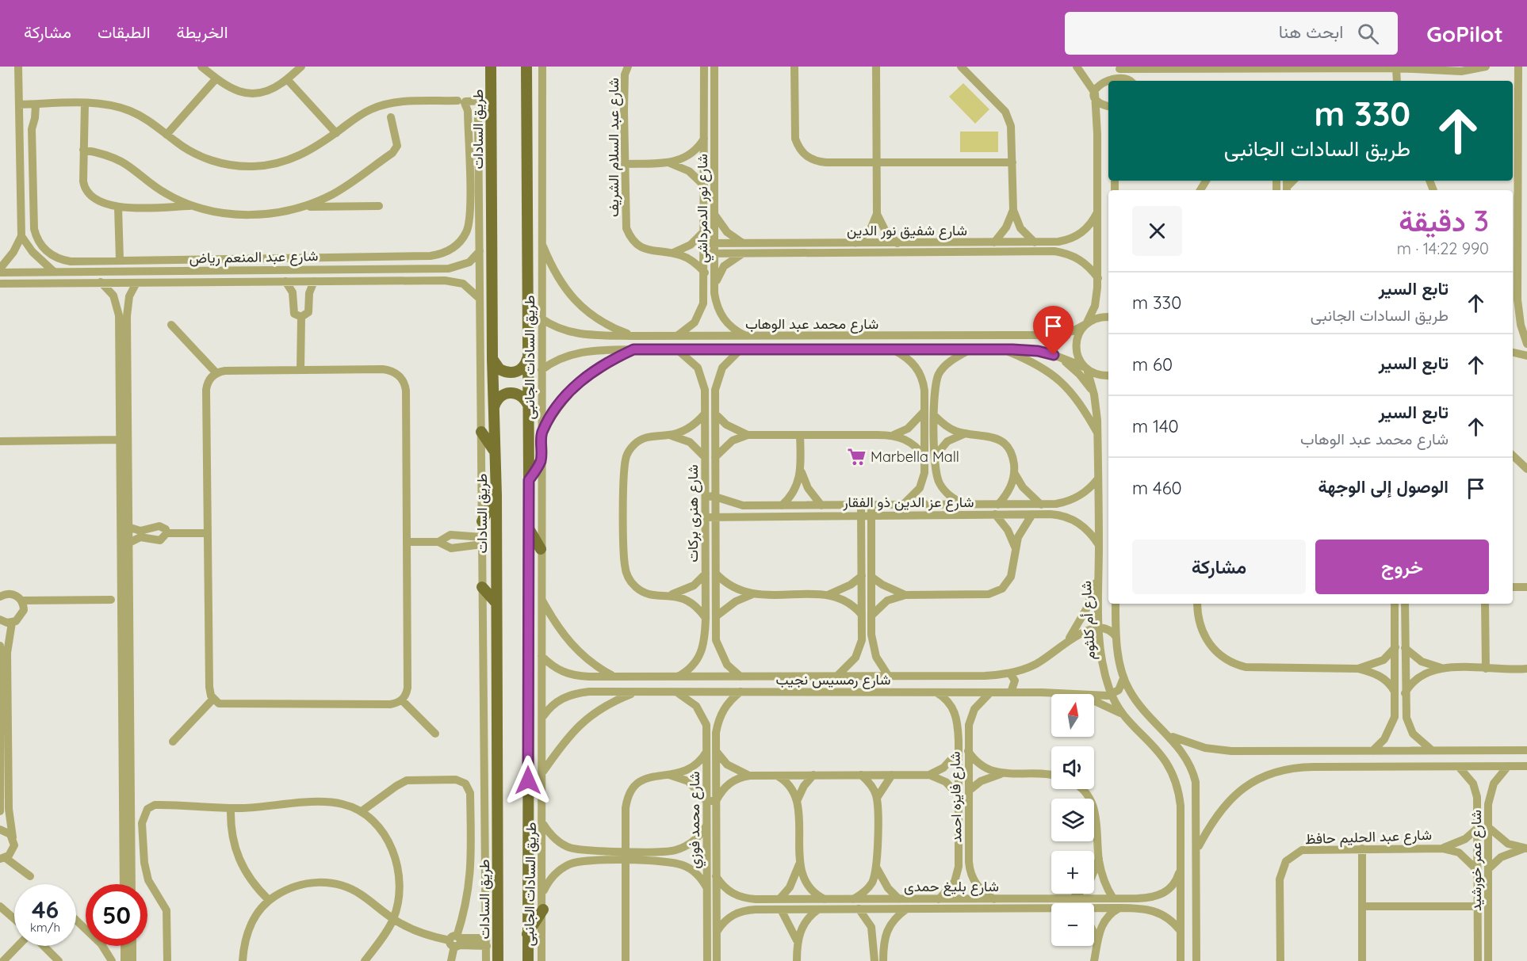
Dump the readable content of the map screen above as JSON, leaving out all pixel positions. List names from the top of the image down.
{
  "streets": {
    "main road": ["طريق السادات"],
    "street": [
      "شارع عبد السلام الشريف",
      "شارع نور الدمرداشي",
      "شارع شفيق نور الدين",
      "شارع عبد المنعم رياض",
      "شارع محمد عبد الوهاب",
      "طريق السادات الجانبى",
      "شارع عز الدين ذو الفقار",
      "شارع هنرى بركات",
      "شارع أم كلثوم",
      "شارع رمسيس نجيب",
      "شارع فايزه احمد",
      "شارع محمد فوزي",
      "شارع عبد الحليم حافظ",
      "شارع عمر خورشيد",
      "شارع بليغ حمدى"
    ]
  },
  "crossings": [
    ["طريق السادات", "شارع عبد المنعم رياض"],
    ["شارع عبد السلام الشريف", "شارع نور الدمرداشي"],
    ["شارع نور الدمرداشي", "شارع شفيق نور الدين"],
    ["شارع نور الدمرداشي", "شارع محمد عبد الوهاب"],
    ["شارع شفيق نور الدين", "شارع أم كلثوم"],
    ["شارع محمد عبد الوهاب", "طريق السادات الجانبى"],
    ["شارع محمد عبد الوهاب", "شارع هنرى بركات"],
    ["شارع محمد عبد الوهاب", "شارع أم كلثوم"],
    ["طريق السادات الجانبى", "شارع رمسيس نجيب"],
    ["شارع عز الدين ذو الفقار", "شارع هنرى بركات"],
    ["شارع عز الدين ذو الفقار", "شارع أم كلثوم"],
    ["شارع هنرى بركات", "شارع رمسيس نجيب"],
    ["شارع أم كلثوم", "شارع رمسيس نجيب"],
    ["شارع أم كلثوم", "شارع بليغ حمدى"],
    ["شارع رمسيس نجيب", "شارع فايزه احمد"],
    ["شارع رمسيس نجيب", "شارع محمد فوزي"],
    ["شارع فايزه احمد", "شارع بليغ حمدى"],
    ["شارع محمد فوزي", "شارع بليغ حمدى"],
    ["شارع عبد الحليم حافظ", "شارع عمر خورشيد"]
  ],
  "places": {
    "supermarket": ["Marbella Mall"]
  },
  "north": "top",
  "page": {
    "header": "GoPilot",
    "search": "ابحث هنا",
    "nav": ["الخريطة", "الطبقات", "مشاركة"],
    "turn": ["330 m", "طريق السادات الجانبى"],
    "heading": ["3 دقيقة", "990 m · 14:22"],
    "list": [
      {
        "name": "تابع السير",
        "note": "طريق السادات الجانبى",
        "value": "330 m"
      },
      {
        "name": "تابع السير",
        "value": "60 m"
      },
      {
        "name": "تابع السير",
        "note": "شارع محمد عبد الوهاب",
        "value": "140 m"
      },
      {
        "name": "الوصول إلى الوجهة",
        "value": "460 m"
      }
    ],
    "buttons": ["خروج", "مشاركة"],
    "map_buttons": ["+", "−"],
    "speed": "46 km/h",
    "limit": "50"
  }
}
